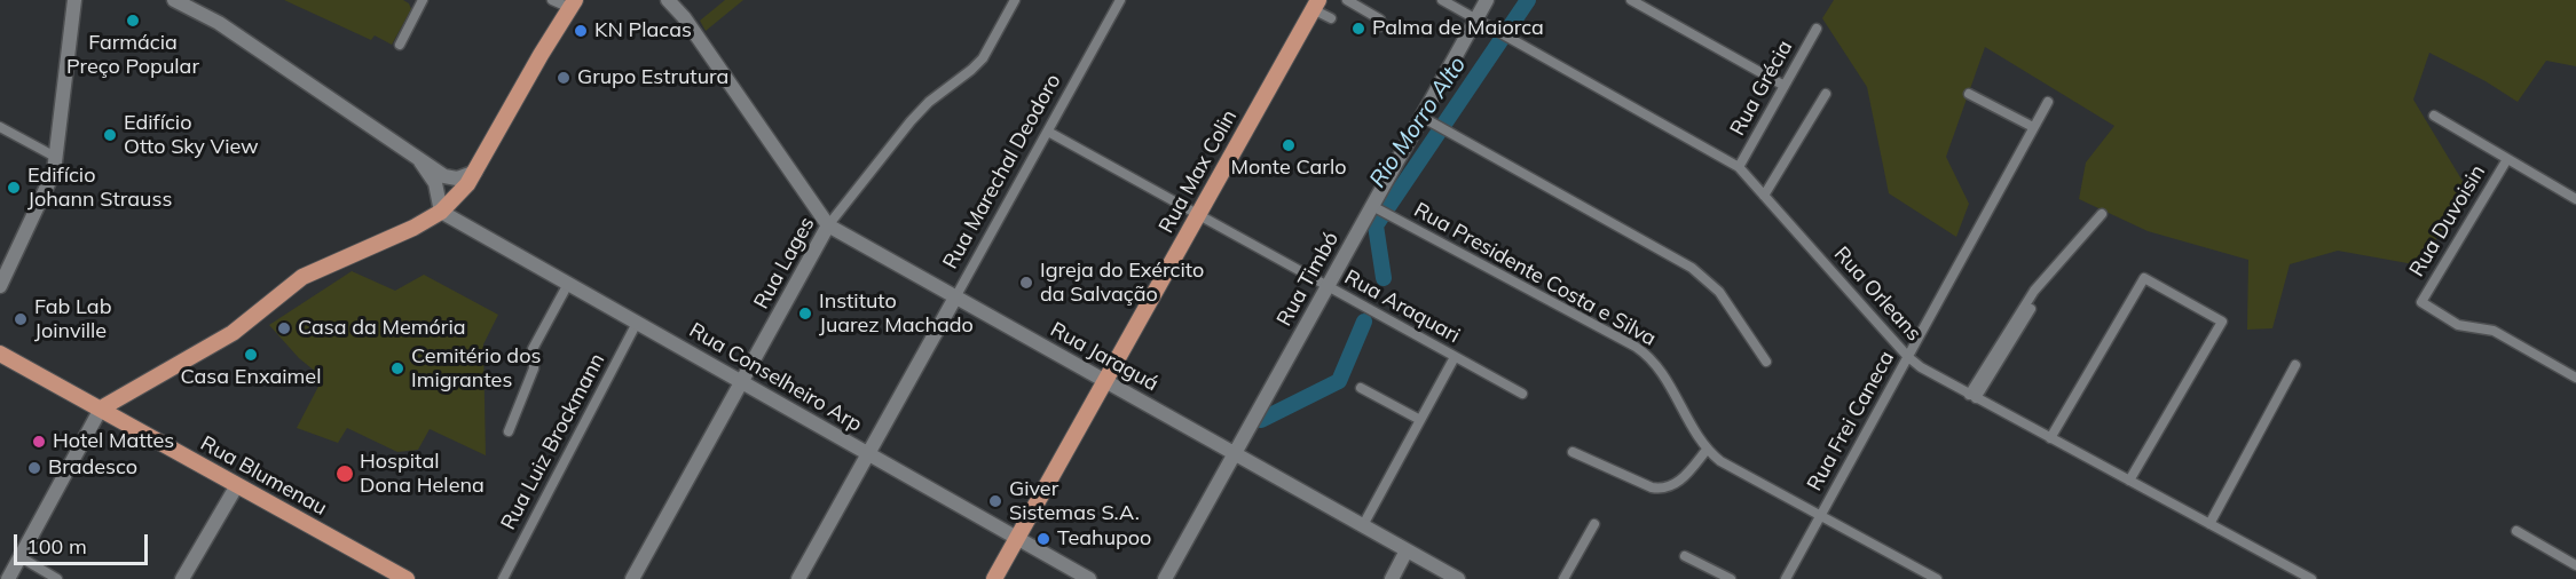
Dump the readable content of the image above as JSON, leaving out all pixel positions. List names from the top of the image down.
{
  "streets": {
    "main road": [
      "Rua Marechal Deodoro",
      "Rua Max Colin",
      "Rua Lages",
      "Rua Timbó",
      "Rua Jaraguá",
      "Rua Conselheiro Arp",
      "Rua Blumenau"
    ],
    "street": [
      "Rua Grécia",
      "Rua Duvoisin",
      "Rua Presidente Costa e Silva",
      "Rua Orleans",
      "Rua Araquari",
      "Rua Frei Caneca",
      "Rua Luiz Brockmann"
    ]
  },
  "crossings": [
    ["Rua Grécia", "Rua Orleans"],
    ["Rua Marechal Deodoro", "Rua Araquari"],
    ["Rua Marechal Deodoro", "Rua Jaraguá"],
    ["Rua Marechal Deodoro", "Rua Conselheiro Arp"],
    ["Rua Max Colin", "Rua Araquari"],
    ["Rua Max Colin", "Rua Jaraguá"],
    ["Rua Max Colin", "Rua Conselheiro Arp"],
    ["Rua Lages", "Rua Jaraguá"],
    ["Rua Lages", "Rua Conselheiro Arp"],
    ["Rua Presidente Costa e Silva", "Rua Timbó"],
    ["Rua Presidente Costa e Silva", "Rua Frei Caneca"],
    ["Rua Timbó", "Rua Orleans"],
    ["Rua Timbó", "Rua Araquari"],
    ["Rua Timbó", "Rua Jaraguá"],
    ["Rua Orleans", "Rua Frei Caneca"],
    ["Rua Conselheiro Arp", "Rua Luiz Brockmann"]
  ],
  "water": ["Rio Morro Alto"],
  "places": [
    "Farmácia Preço Popular",
    "Palma de Maiorca",
    "KN Placas",
    "Grupo Estrutura",
    "Edifício Otto Sky View",
    "Monte Carlo",
    "Edifício Johann Strauss",
    "Igreja do Exército da Salvação",
    "Instituto Juarez Machado",
    "Fab Lab Joinville",
    "Casa da Memória",
    "Casa Enxaimel",
    "Cemitério dos Imigrantes",
    "Hotel Mattes",
    "Bradesco",
    "Hospital Dona Helena",
    "Giver Sistemas S.A.",
    "Teahupoo"
  ],
  "scale_bar": "100 m"
}
